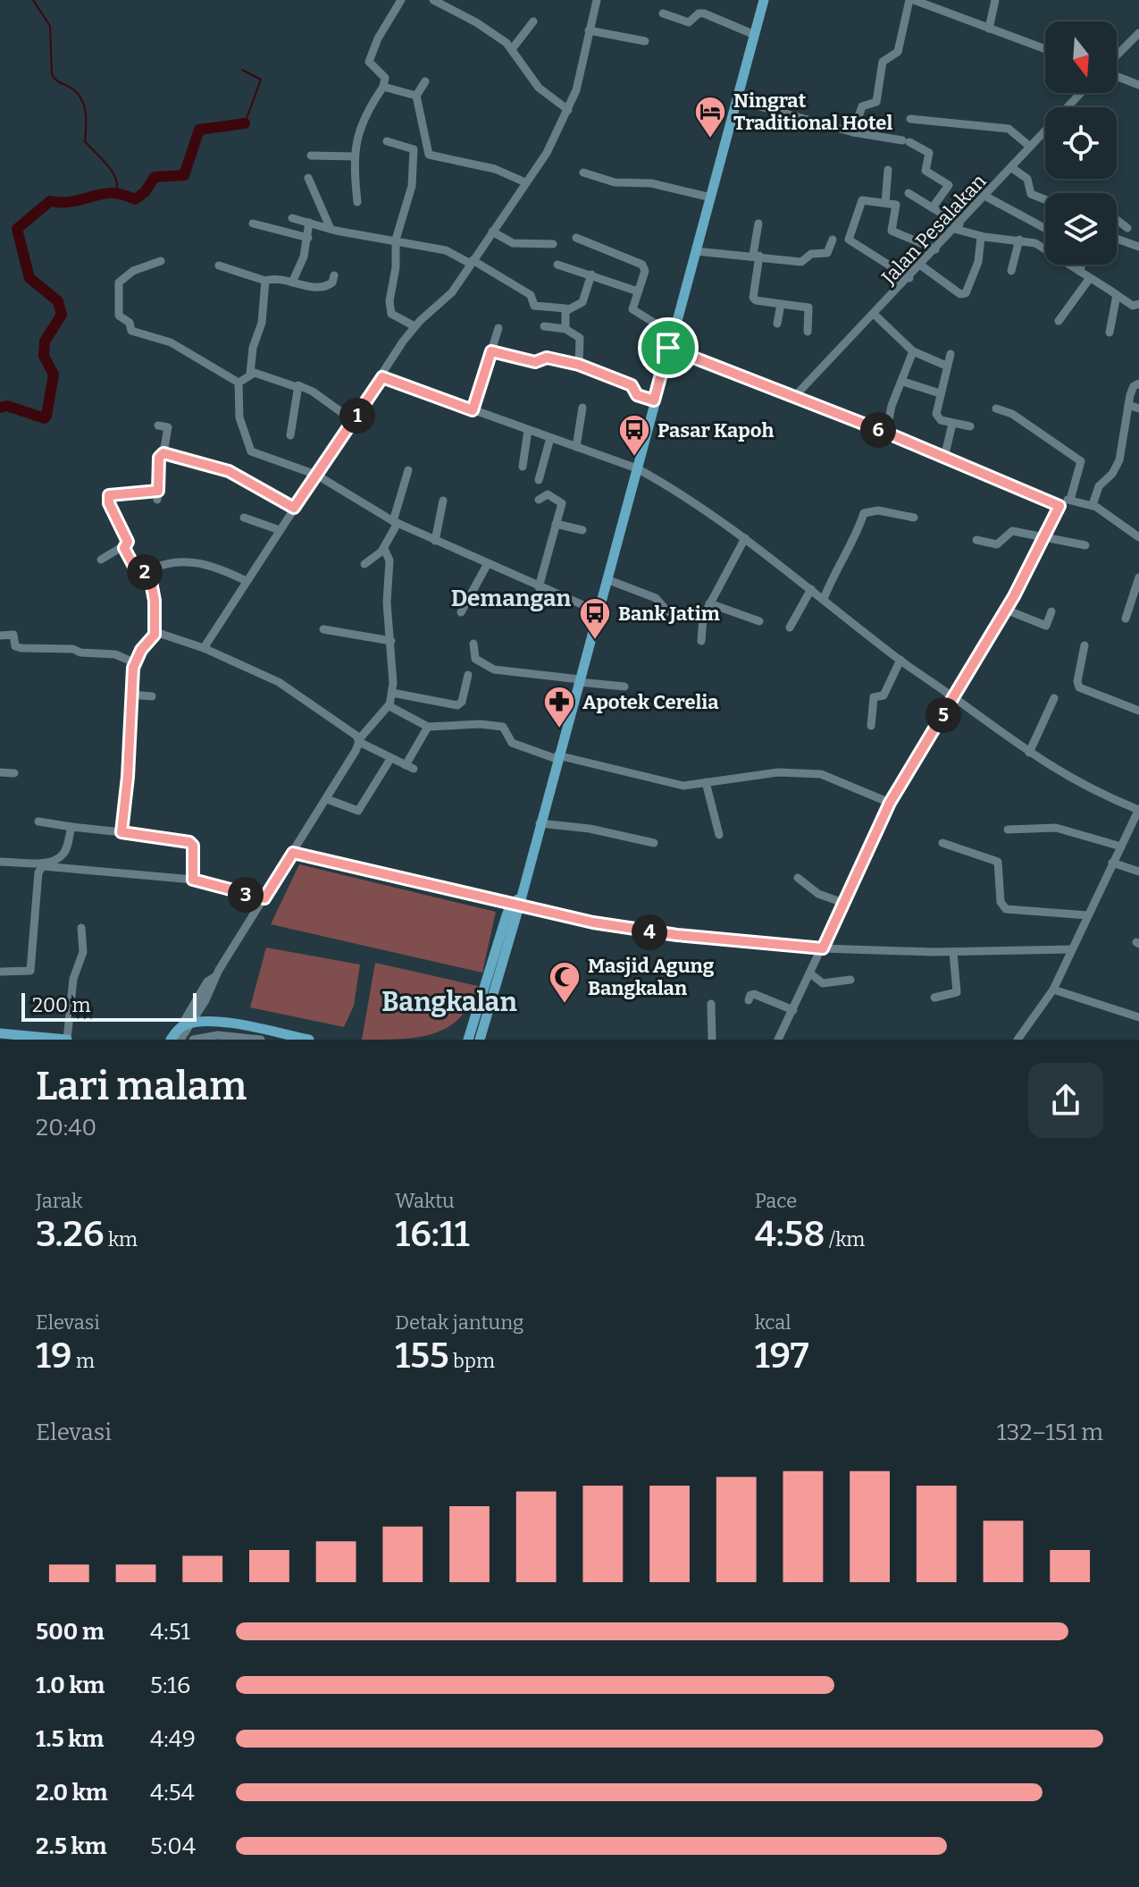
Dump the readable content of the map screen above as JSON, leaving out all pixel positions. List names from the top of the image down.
{
  "streets": {
    "street": ["Jalan Pesalakan"]
  },
  "districts": ["Demangan", "Bangkalan"],
  "places": {
    "hotel": ["Ningrat Traditional Hotel"],
    "bus stop": ["Pasar Kapoh", "Bank Jatim"],
    "pharmacy": ["Apotek Cerelia"],
    "mosque": ["Masjid Agung Bangkalan"]
  },
  "scale_bar": "200 m",
  "north": "bottom",
  "page": {
    "pins": [
      "1",
      "6",
      "2",
      "5",
      "3",
      "4"
    ],
    "scale": "200 m",
    "heading": ["Lari malam", "20:40"],
    "stats": [
      ["Jarak", "3.26 km"],
      ["Waktu", "16:11"],
      ["Pace", "4:58 /km"],
      ["Elevasi", "19 m"],
      ["Detak jantung", "155 bpm"],
      ["kcal", "197"]
    ],
    "chart": ["Elevasi", "132–151 m"],
    "list": [
      {
        "name": "500 m",
        "note": "4:51"
      },
      {
        "name": "1.0 km",
        "note": "5:16"
      },
      {
        "name": "1.5 km",
        "note": "4:49"
      },
      {
        "name": "2.0 km",
        "note": "4:54"
      },
      {
        "name": "2.5 km",
        "note": "5:04"
      }
    ]
  }
}
